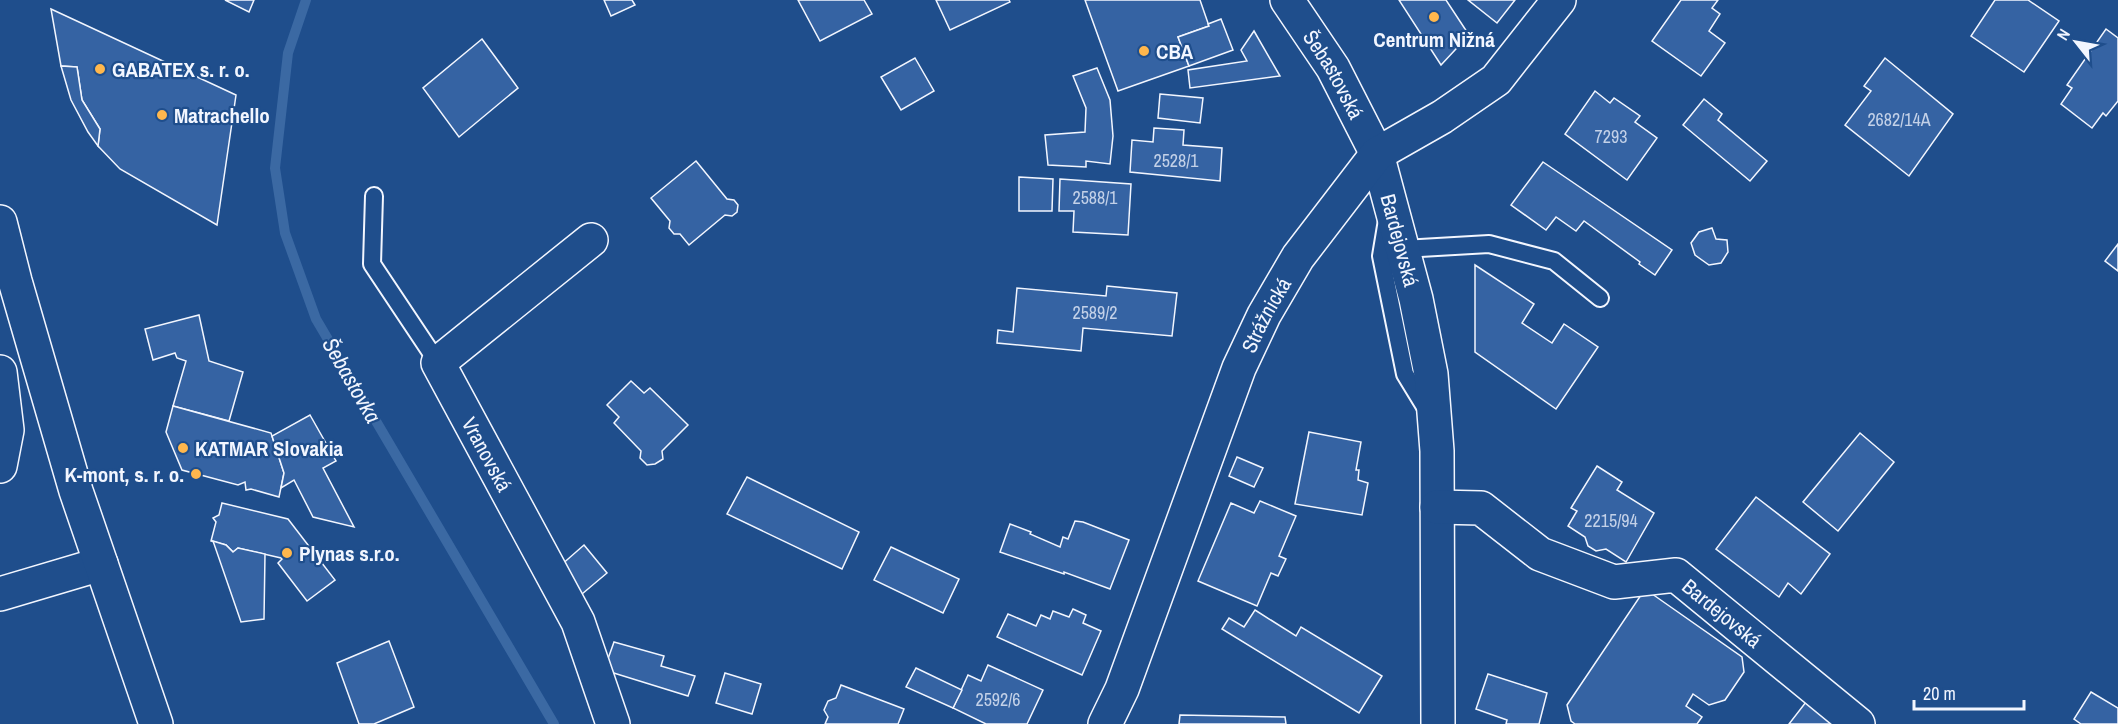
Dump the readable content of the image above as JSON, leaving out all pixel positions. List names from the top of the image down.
{
  "streets": {
    "street": [
      "Šebastovská",
      "Bardejovská",
      "Strážnická",
      "Vranovská"
    ]
  },
  "crossings": [
    ["Šebastovská", "Bardejovská"],
    ["Šebastovská", "Strážnická"],
    ["Bardejovská", "Strážnická"]
  ],
  "water": ["Šebastovka"],
  "places": [
    "Centrum Nižná",
    "CBA",
    "GABATEX s. r. o.",
    "Matrachello",
    "KATMAR Slovakia",
    "K-mont, s. r. o.",
    "Plynas s.r.o."
  ],
  "house_numbers": [
    "2682/14A",
    "7293",
    "2528/1",
    "2588/1",
    "2589/2",
    "2215/94",
    "2592/6"
  ],
  "scale_bar": "20 m",
  "north": "top left"
}
